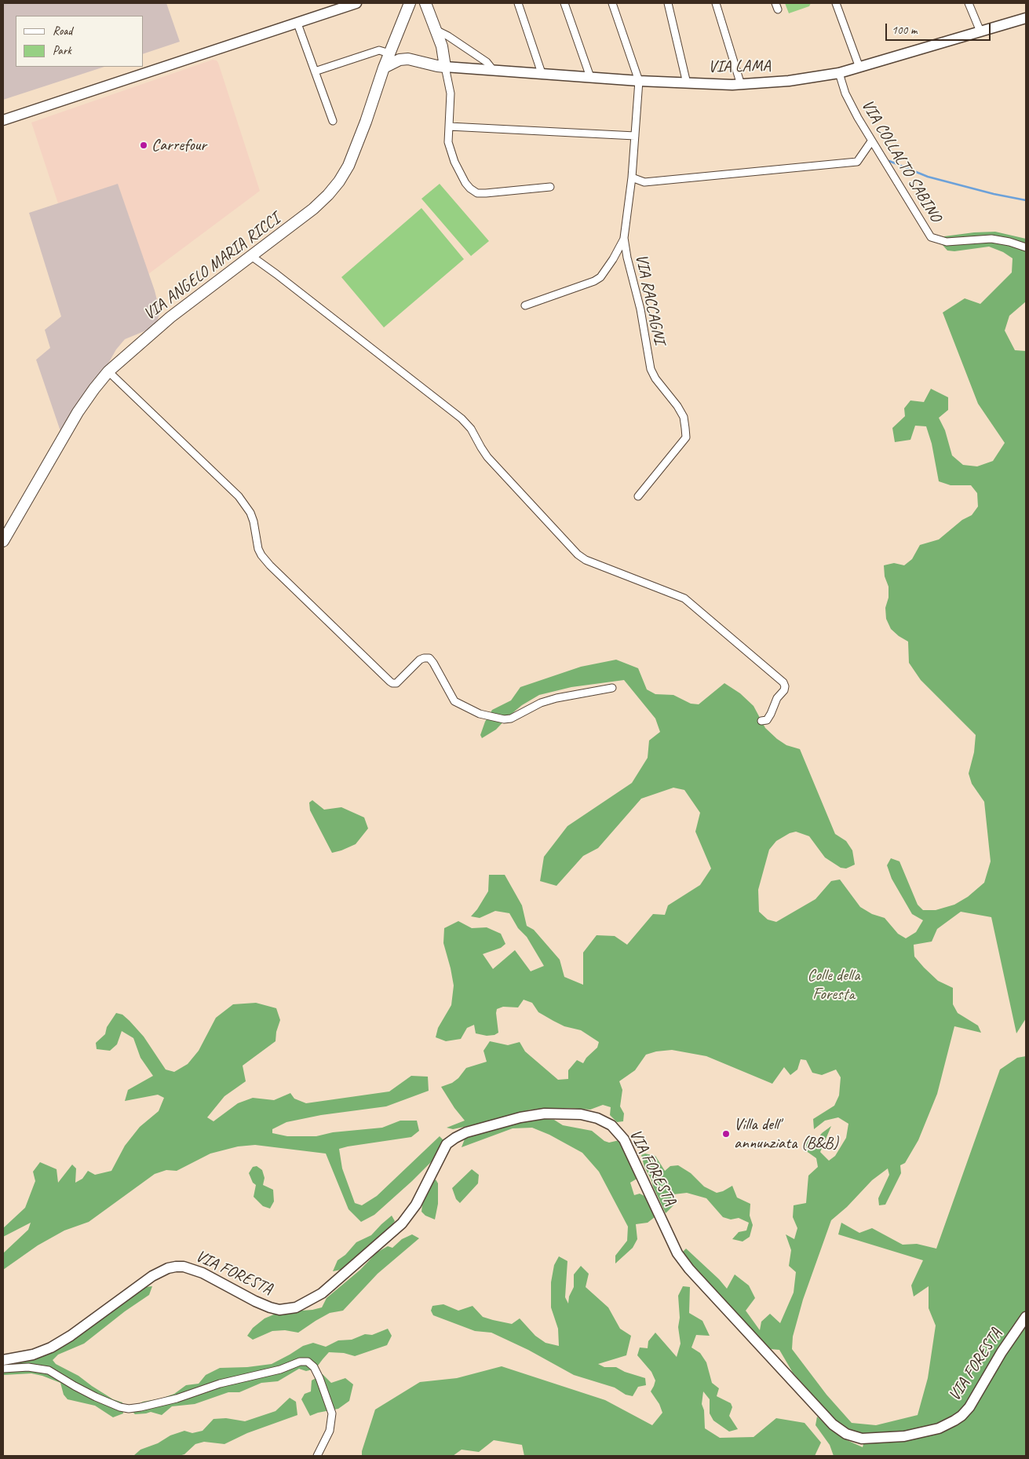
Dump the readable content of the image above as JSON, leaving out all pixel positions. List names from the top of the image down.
{
  "streets": {
    "main road": ["VIA LAMA", "VIA ANGELO MARIA RICCI", "VIA FORESTA"],
    "street": ["VIA COLLALTO SABINO", "VIA RACCAGNI"]
  },
  "crossings": [
    ["VIA LAMA", "VIA COLLALTO SABINO"],
    ["VIA LAMA", "VIA RACCAGNI"]
  ],
  "parks": ["Colle della Foresta"],
  "places": ["Carrefour", "Villa dell' annunziata (B&B)"],
  "legend": ["Road", "Park"],
  "scale_bar": "100 m"
}
